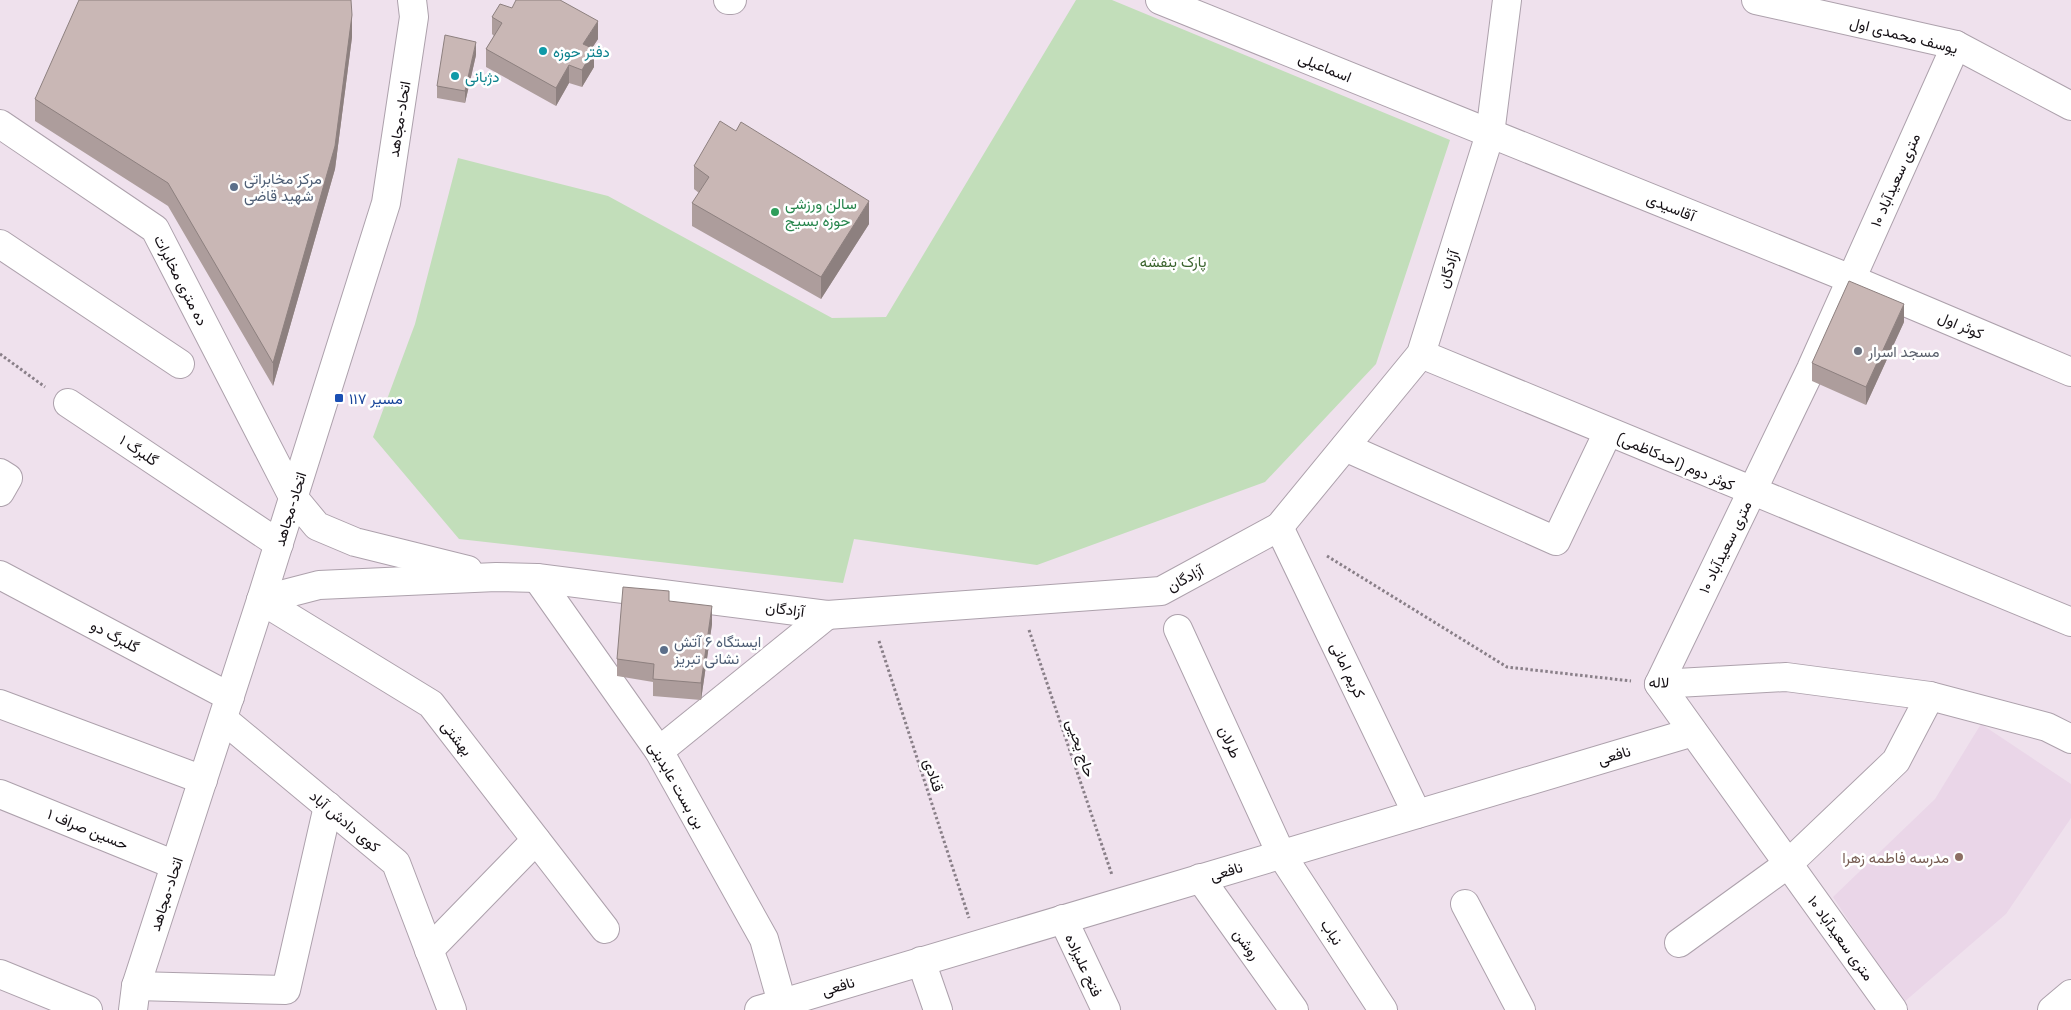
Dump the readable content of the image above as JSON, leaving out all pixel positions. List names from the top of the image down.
{
  "streets": {
    "street": [
      "یوسف محمدی اول",
      "اسماعیلی",
      "اتحاد-مجاهد",
      "۱۰ متری سعیدآباد",
      "آقاسیدی",
      "آزادگان",
      "ده متری مخابرات",
      "کوثر اول",
      "گلبرگ ۱",
      "کوثر دوم (احدکاظمی)",
      "گلبرگ دو",
      "کریم امانی",
      "لاله",
      "بهشتی",
      "طرلان",
      "نافعی",
      "بن بست عابدینی",
      "کوی دادش آباد",
      "حسین صراف ۱",
      "نیاب",
      "روشن",
      "فتح علیزاده"
    ],
    "path": ["حاج یحیی", "قنادی"]
  },
  "crossings": [
    ["یوسف محمدی اول", "۱۰ متری سعیدآباد"],
    ["اسماعیلی", "آقاسیدی"],
    ["اسماعیلی", "آزادگان"],
    ["اتحاد-مجاهد", "ده متری مخابرات"],
    ["اتحاد-مجاهد", "گلبرگ ۱"],
    ["اتحاد-مجاهد", "گلبرگ دو"],
    ["اتحاد-مجاهد", "بهشتی"],
    ["اتحاد-مجاهد", "کوی دادش آباد"],
    ["اتحاد-مجاهد", "حسین صراف ۱"],
    ["۱۰ متری سعیدآباد", "آقاسیدی"],
    ["۱۰ متری سعیدآباد", "کوثر اول"],
    ["۱۰ متری سعیدآباد", "کوثر دوم (احدکاظمی)"],
    ["۱۰ متری سعیدآباد", "لاله"],
    ["۱۰ متری سعیدآباد", "نافعی"],
    ["آقاسیدی", "آزادگان"],
    ["آقاسیدی", "کوثر اول"],
    ["آزادگان", "ده متری مخابرات"],
    ["آزادگان", "کوثر دوم (احدکاظمی)"],
    ["آزادگان", "کریم امانی"],
    ["آزادگان", "حاج یحیی"],
    ["آزادگان", "قنادی"],
    ["آزادگان", "بن بست عابدینی"],
    ["گلبرگ دو", "کوی دادش آباد"],
    ["کریم امانی", "نافعی"],
    ["طرلان", "نافعی"],
    ["طرلان", "نیاب"],
    ["حاج یحیی", "نافعی"],
    ["نافعی", "قنادی"],
    ["نافعی", "بن بست عابدینی"],
    ["نافعی", "نیاب"],
    ["نافعی", "روشن"],
    ["نافعی", "فتح علیزاده"]
  ],
  "parks": ["پارک بنفشه"],
  "places": {
    "other": [
      "دفتر حوزه",
      "دژبانی",
      "مرکز مخابراتی شهید قاضی",
      "سالن ورزشی حوزه بسیج",
      "مسجد اسرار",
      "ایستگاه ۶ آتش نشانی تبریز",
      "مدرسه فاطمه زهرا"
    ],
    "transit": ["مسیر ۱۱۷"]
  }
}
